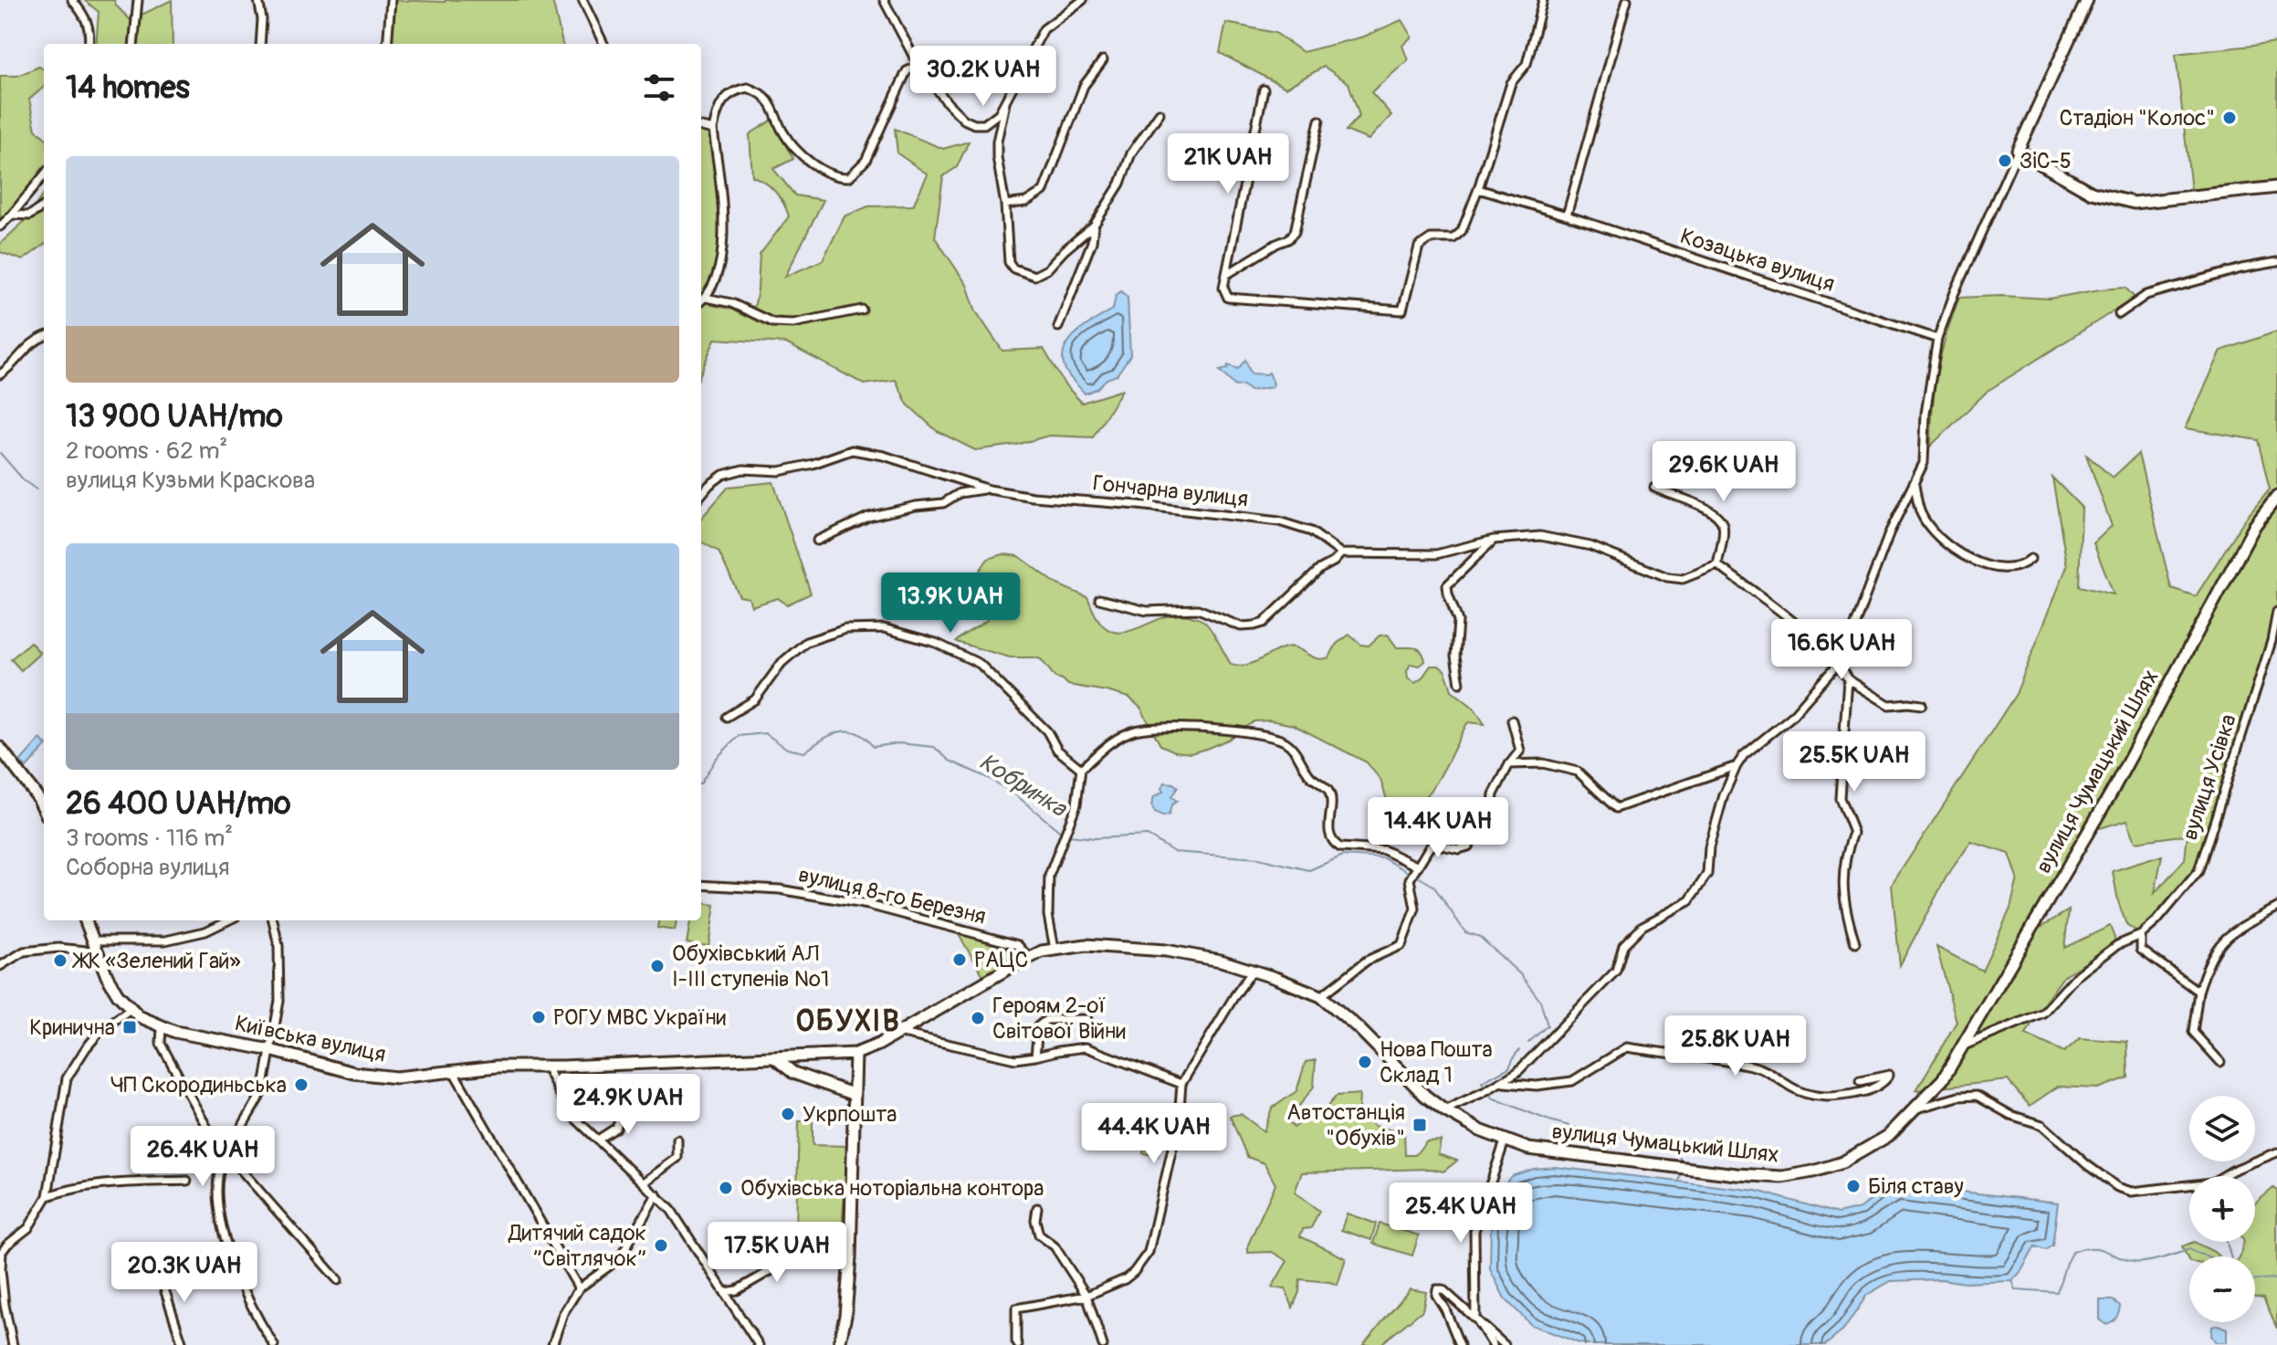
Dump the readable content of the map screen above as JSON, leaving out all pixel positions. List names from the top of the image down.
{
  "streets": {
    "main road": ["вулиця Чумацький Шлях", "Київська вулиця"],
    "street": [
      "Козацька вулиця",
      "Гончарна вулиця",
      "вулиця Усівка",
      "вулиця 8-го Березня"
    ]
  },
  "crossings": [
    ["вулиця Чумацький Шлях", "вулиця Усівка"],
    ["вулиця Чумацький Шлях", "вулиця 8-го Березня"],
    ["вулиця Чумацький Шлях", "Київська вулиця"]
  ],
  "districts": ["ОБУХІВ"],
  "water": ["Кобринка"],
  "places": {
    "other": [
      "Стадіон \"Колос\"",
      "ЗіС-5",
      "РАЦС",
      "ЖК «Зелений Гай»",
      "Обухівський АЛ І-ІІІ ступенів №1",
      "РОГУ МВС України",
      "Героям 2-ої Світової Війни",
      "Нова Пошта Склад 1",
      "ЧП Скородиньська",
      "Укрпошта",
      "Біля ставу",
      "Обухівська ноторіальна контора",
      "Дитячий садок ”Світлячок”"
    ],
    "transit": ["Кринична", "Автостанція \"Обухів\""]
  },
  "page": {
    "heading": "14 homes",
    "price": [
      "30.2K UAH",
      "21K UAH",
      "29.6K UAH",
      "13.9K UAH",
      "16.6K UAH",
      "25.5K UAH",
      "14.4K UAH",
      "25.8K UAH",
      "24.9K UAH",
      "44.4K UAH",
      "26.4K UAH",
      "25.4K UAH",
      "17.5K UAH",
      "20.3K UAH"
    ],
    "list": [
      {
        "name": "13 900 UAH/mo",
        "note": "2 rooms · 62 m² · вулиця Кузьми Краскова"
      },
      {
        "name": "26 400 UAH/mo",
        "note": "3 rooms · 116 m² · Соборна вулиця"
      }
    ],
    "map_buttons": ["+", "−"]
  }
}
